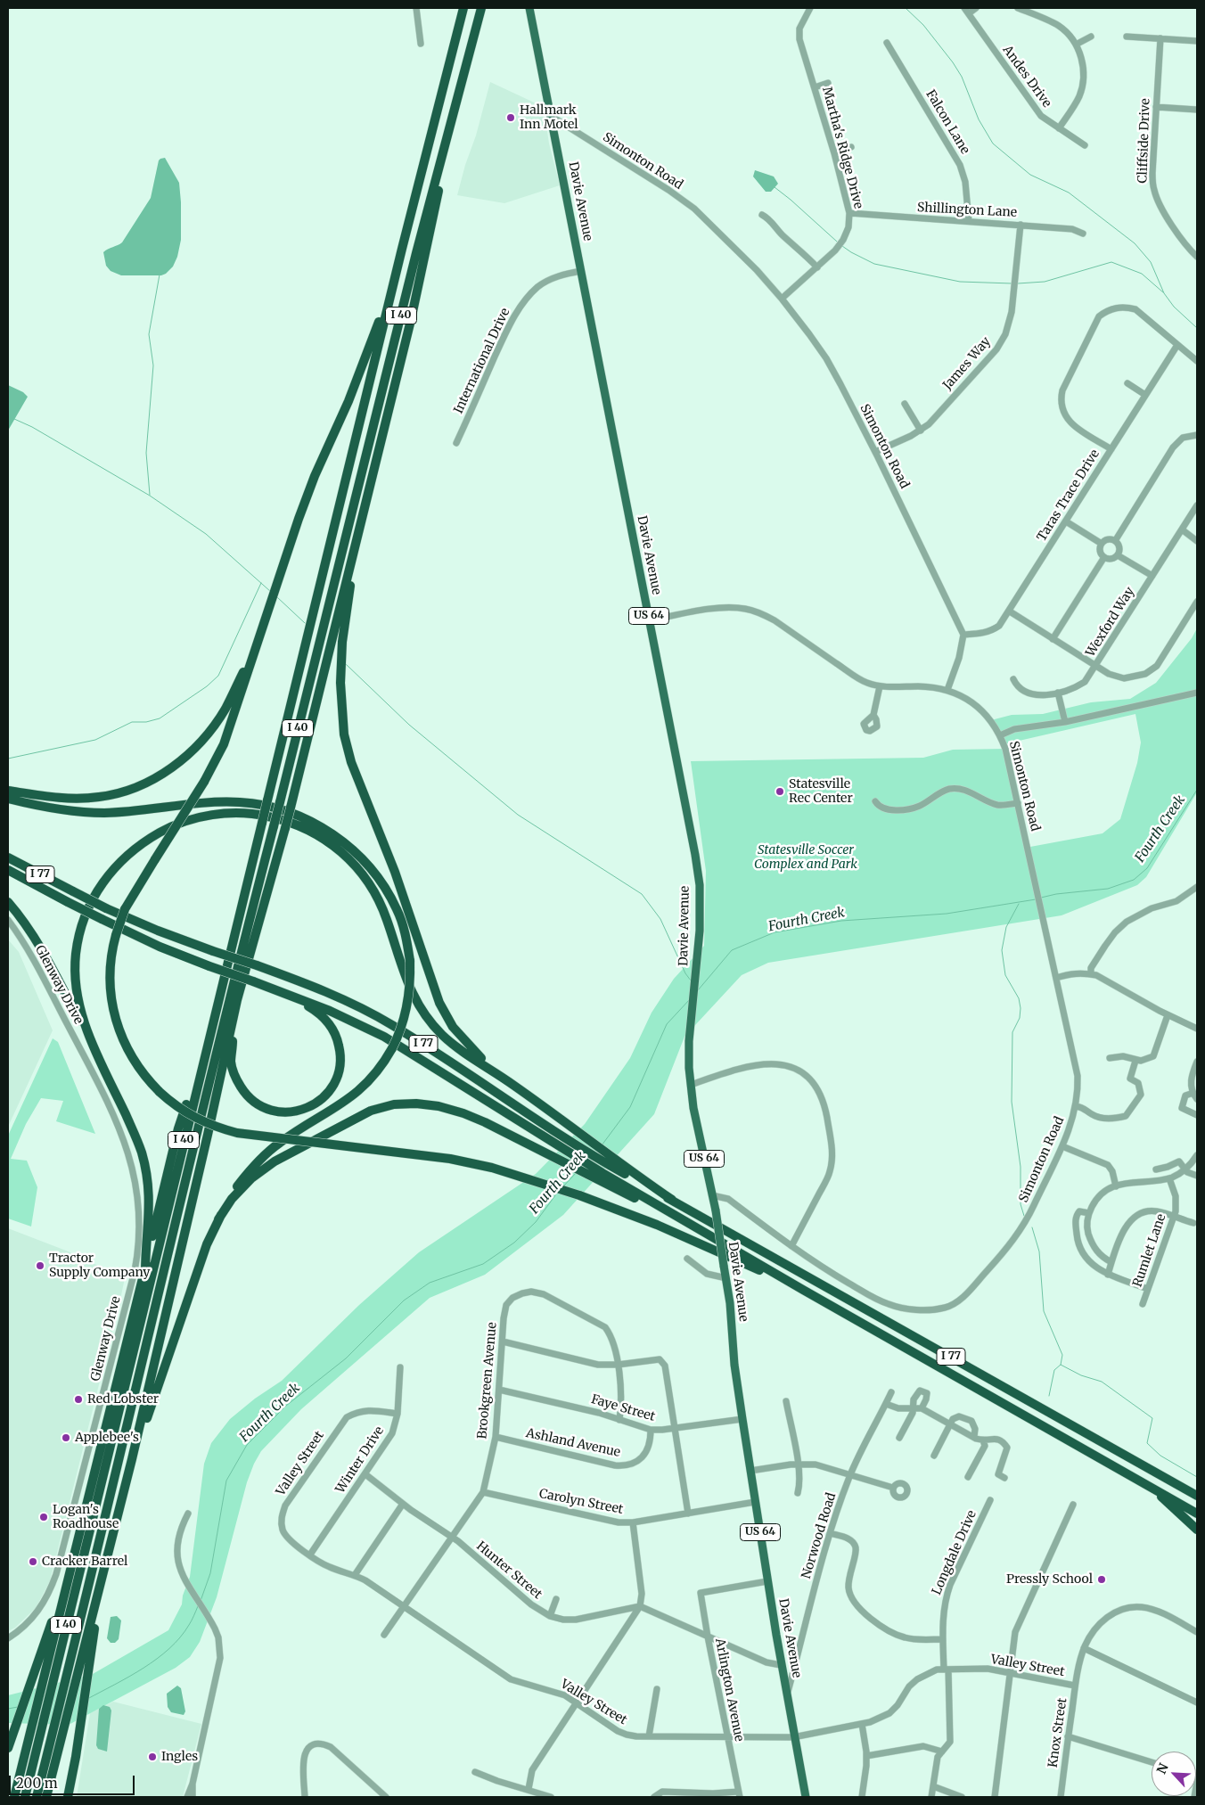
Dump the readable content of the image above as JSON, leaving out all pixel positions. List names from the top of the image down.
{
  "streets": {
    "highway": ["I 40", "I 77"],
    "main road": ["Davie Avenue", "US 64"],
    "street": [
      "Andes Drive",
      "Falcon Lane",
      "Cliffside Drive",
      "Martha's Ridge Drive",
      "Simonton Road",
      "Shillington Lane",
      "International Drive",
      "James Way",
      "Taras Trace Drive",
      "Wexford Way",
      "Glenway Drive",
      "Rumlet Lane",
      "Brookgreen Avenue",
      "Faye Street",
      "Ashland Avenue",
      "Winter Drive",
      "Valley Street",
      "Carolyn Street",
      "Norwood Road",
      "Longdale Drive",
      "Hunter Street",
      "Arlington Avenue",
      "Knox Street"
    ]
  },
  "crossings": [
    ["Falcon Lane", "Shillington Lane"],
    ["Martha's Ridge Drive", "Simonton Road"],
    ["Martha's Ridge Drive", "Shillington Lane"],
    ["Simonton Road", "Davie Avenue"],
    ["Simonton Road", "James Way"],
    ["Simonton Road", "Taras Trace Drive"],
    ["Davie Avenue", "International Drive"],
    ["Davie Avenue", "Faye Street"],
    ["Davie Avenue", "Valley Street"],
    ["Davie Avenue", "Carolyn Street"],
    ["Davie Avenue", "Norwood Road"],
    ["Davie Avenue", "Arlington Avenue"],
    ["Shillington Lane", "James Way"],
    ["Brookgreen Avenue", "Faye Street"],
    ["Brookgreen Avenue", "Ashland Avenue"],
    ["Brookgreen Avenue", "Valley Street"],
    ["Brookgreen Avenue", "Carolyn Street"],
    ["Brookgreen Avenue", "Hunter Street"],
    ["Faye Street", "Ashland Avenue"],
    ["Winter Drive", "Valley Street"],
    ["Winter Drive", "Hunter Street"],
    ["Valley Street", "Longdale Drive"],
    ["Valley Street", "Arlington Avenue"],
    ["Valley Street", "Knox Street"]
  ],
  "water": ["Fourth Creek"],
  "parks": ["Statesville Soccer Complex and Park"],
  "places": [
    "Hallmark Inn Motel",
    "Statesville Rec Center",
    "Tractor Supply Company",
    "Red Lobster",
    "Applebee's",
    "Logan's Roadhouse",
    "Cracker Barrel",
    "Pressly School",
    "Ingles"
  ],
  "scale_bar": "200 m",
  "north": "top left"
}
